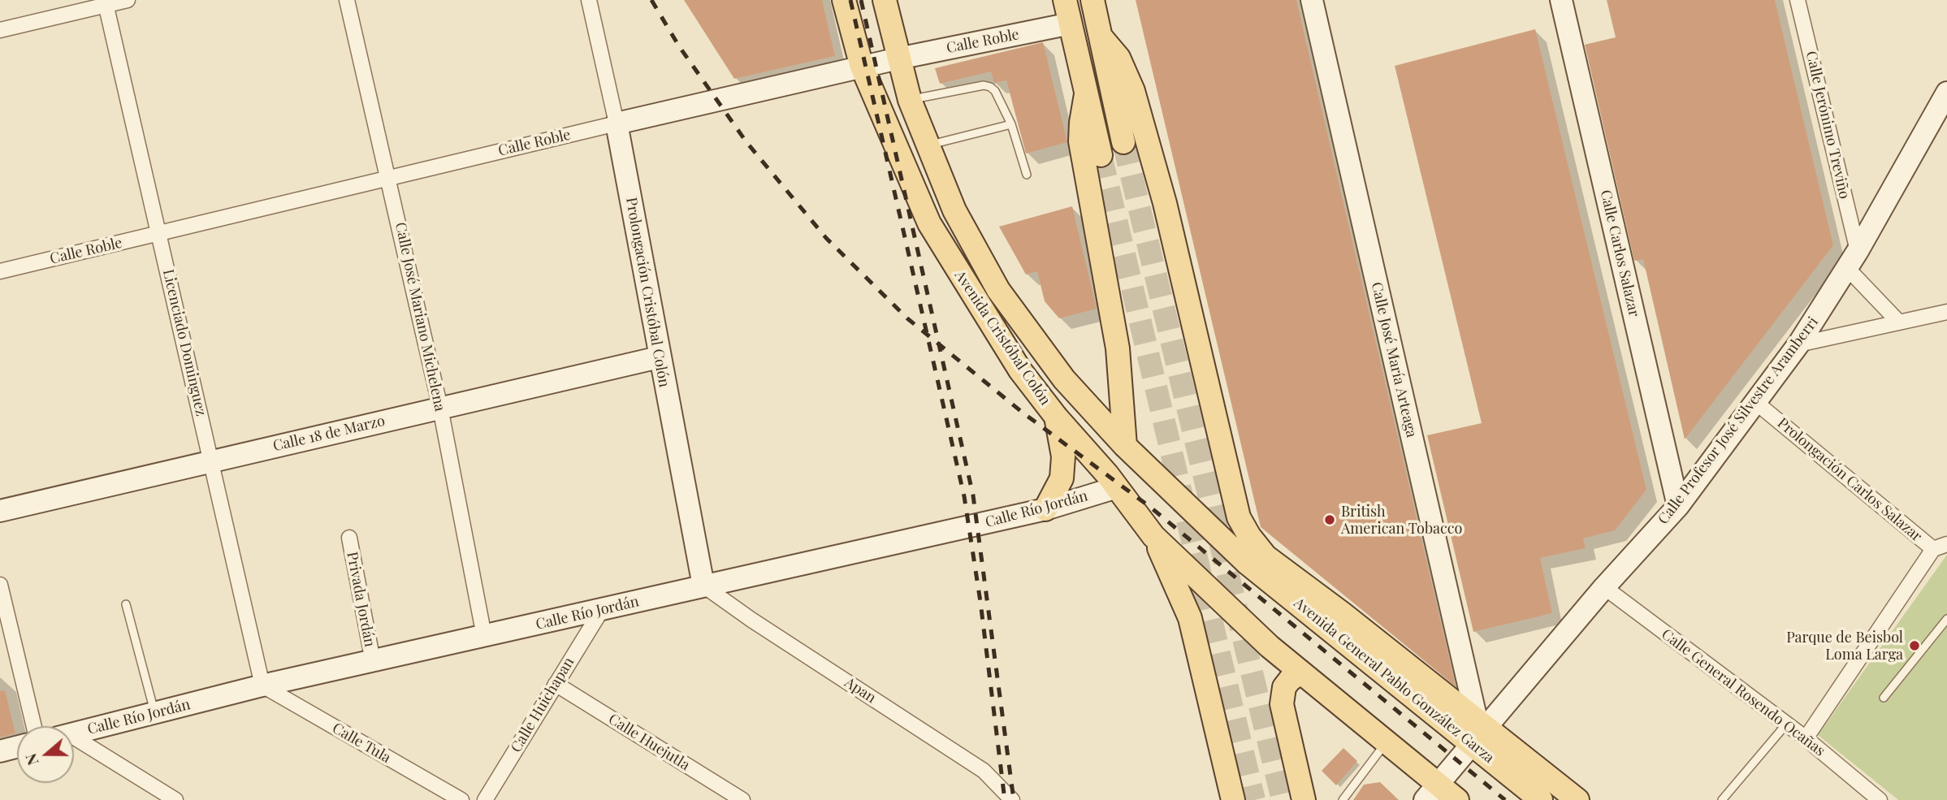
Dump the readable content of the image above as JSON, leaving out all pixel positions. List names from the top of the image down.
{
  "streets": {
    "main road": ["Avenida Cristóbal Colón", "Avenida General Pablo González Garza"],
    "street": [
      "Calle Roble",
      "Calle Jerónimo Treviño",
      "Calle Carlos Salazar",
      "Prolongación Cristóbal Colón",
      "Calle José Mariano Michelena",
      "Licenciado Dominguez",
      "Calle José María Arteaga",
      "Calle Profesor José Silvestre Aramberri",
      "Calle 18 de Marzo",
      "Prolongación Carlos Salazar",
      "Calle Río Jordán",
      "Privada Jordán",
      "Apan",
      "Calle General Rosendo Ocañas",
      "Calle Huichapan",
      "Calle Huejutla",
      "Calle Tula"
    ]
  },
  "crossings": [
    ["Calle Roble", "Prolongación Cristóbal Colón"],
    ["Calle Roble", "Calle José Mariano Michelena"],
    ["Calle Roble", "Avenida Cristóbal Colón"],
    ["Calle Roble", "Licenciado Dominguez"],
    ["Calle Jerónimo Treviño", "Calle Profesor José Silvestre Aramberri"],
    ["Calle Carlos Salazar", "Calle Profesor José Silvestre Aramberri"],
    ["Prolongación Cristóbal Colón", "Calle 18 de Marzo"],
    ["Prolongación Cristóbal Colón", "Calle Río Jordán"],
    ["Prolongación Cristóbal Colón", "Apan"],
    ["Calle José Mariano Michelena", "Calle 18 de Marzo"],
    ["Calle José Mariano Michelena", "Calle Río Jordán"],
    ["Avenida Cristóbal Colón", "Calle Río Jordán"],
    ["Avenida Cristóbal Colón", "Avenida General Pablo González Garza"],
    ["Licenciado Dominguez", "Calle 18 de Marzo"],
    ["Licenciado Dominguez", "Calle Río Jordán"],
    ["Licenciado Dominguez", "Calle Tula"],
    ["Calle José María Arteaga", "Calle Profesor José Silvestre Aramberri"],
    ["Calle José María Arteaga", "Avenida General Pablo González Garza"],
    ["Calle Profesor José Silvestre Aramberri", "Prolongación Carlos Salazar"],
    ["Calle Profesor José Silvestre Aramberri", "Avenida General Pablo González Garza"],
    ["Calle Profesor José Silvestre Aramberri", "Calle General Rosendo Ocañas"],
    ["Calle Río Jordán", "Privada Jordán"],
    ["Calle Río Jordán", "Apan"],
    ["Calle Río Jordán", "Calle Huichapan"],
    ["Calle Río Jordán", "Calle Tula"],
    ["Calle Huichapan", "Calle Huejutla"]
  ],
  "places": ["British American Tobacco", "Parque de Beisbol Loma Larga"],
  "north": "left"
}
